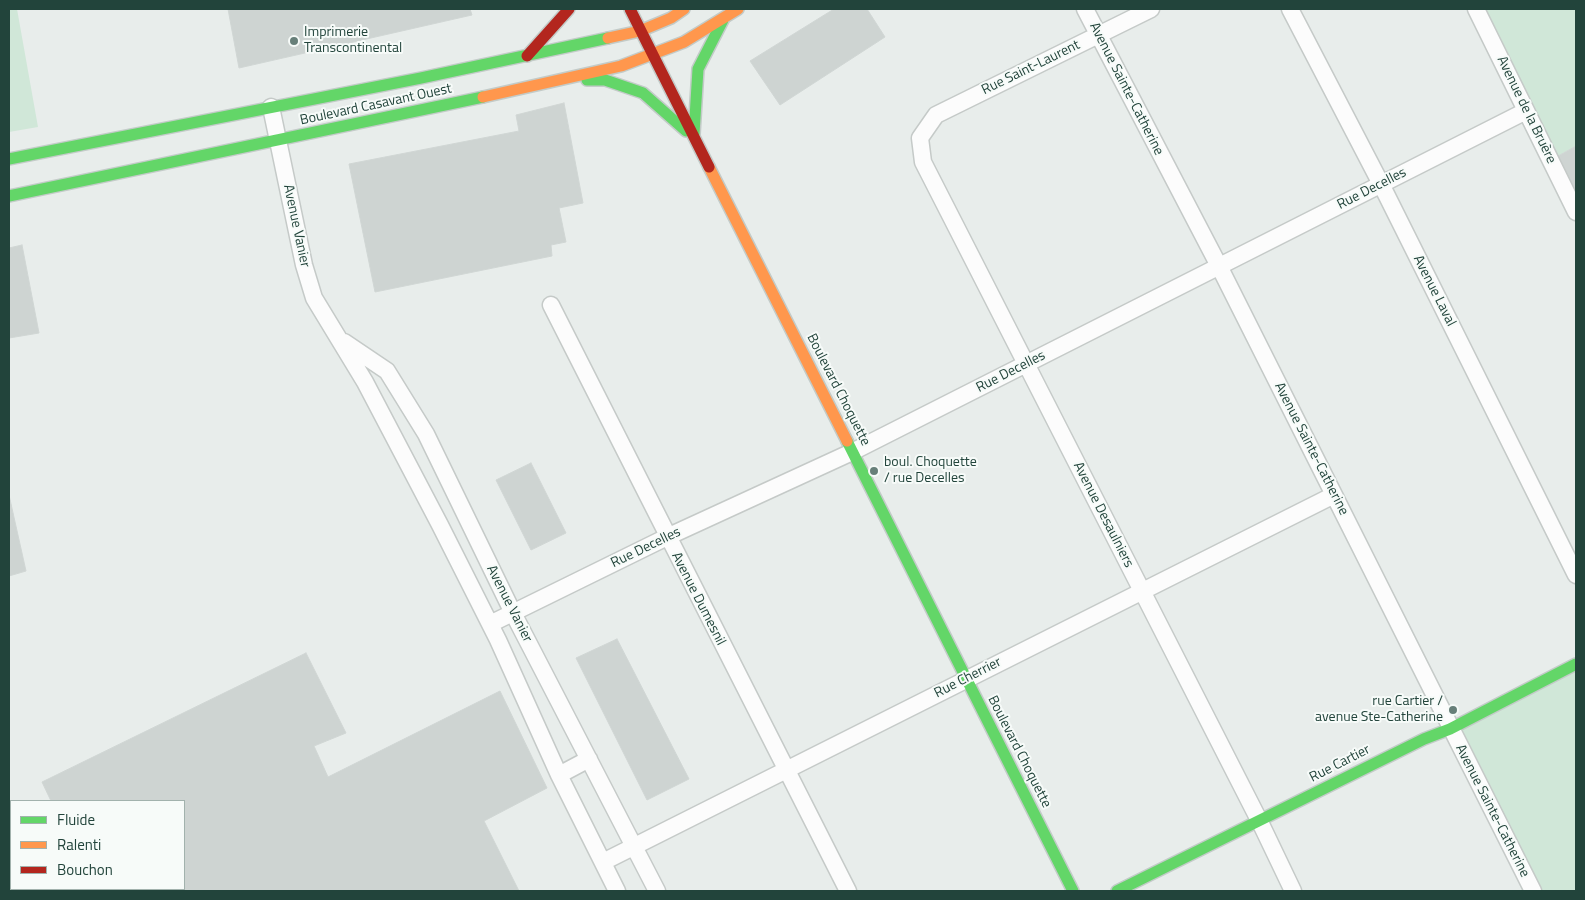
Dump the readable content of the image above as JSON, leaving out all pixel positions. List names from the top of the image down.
{
  "streets": {
    "main road": ["Boulevard Casavant Ouest", "Boulevard Choquette", "Rue Cartier"],
    "street": [
      "Rue Saint-Laurent",
      "Avenue Sainte-Catherine",
      "Avenue de la Bruère",
      "Rue Decelles",
      "Avenue Vanier",
      "Avenue Laval",
      "Avenue Desaulniers",
      "Avenue Dumesnil",
      "Rue Cherrier"
    ]
  },
  "crossings": [
    ["Rue Saint-Laurent", "Avenue Sainte-Catherine"],
    ["Rue Saint-Laurent", "Avenue Desaulniers"],
    ["Avenue Sainte-Catherine", "Rue Decelles"],
    ["Avenue Sainte-Catherine", "Rue Cherrier"],
    ["Avenue Sainte-Catherine", "Rue Cartier"],
    ["Boulevard Casavant Ouest", "Avenue Vanier"],
    ["Boulevard Casavant Ouest", "Boulevard Choquette"],
    ["Avenue de la Bruère", "Rue Decelles"],
    ["Rue Decelles", "Avenue Vanier"],
    ["Rue Decelles", "Avenue Laval"],
    ["Rue Decelles", "Boulevard Choquette"],
    ["Rue Decelles", "Avenue Desaulniers"],
    ["Rue Decelles", "Avenue Dumesnil"],
    ["Avenue Vanier", "Rue Cherrier"],
    ["Boulevard Choquette", "Rue Cherrier"],
    ["Avenue Desaulniers", "Rue Cherrier"],
    ["Avenue Desaulniers", "Rue Cartier"],
    ["Avenue Dumesnil", "Rue Cherrier"]
  ],
  "places": ["Imprimerie Transcontinental", "boul. Choquette / rue Decelles", "rue Cartier / avenue Ste-Catherine"],
  "legend": ["Fluide", "Ralenti", "Bouchon"]
}
